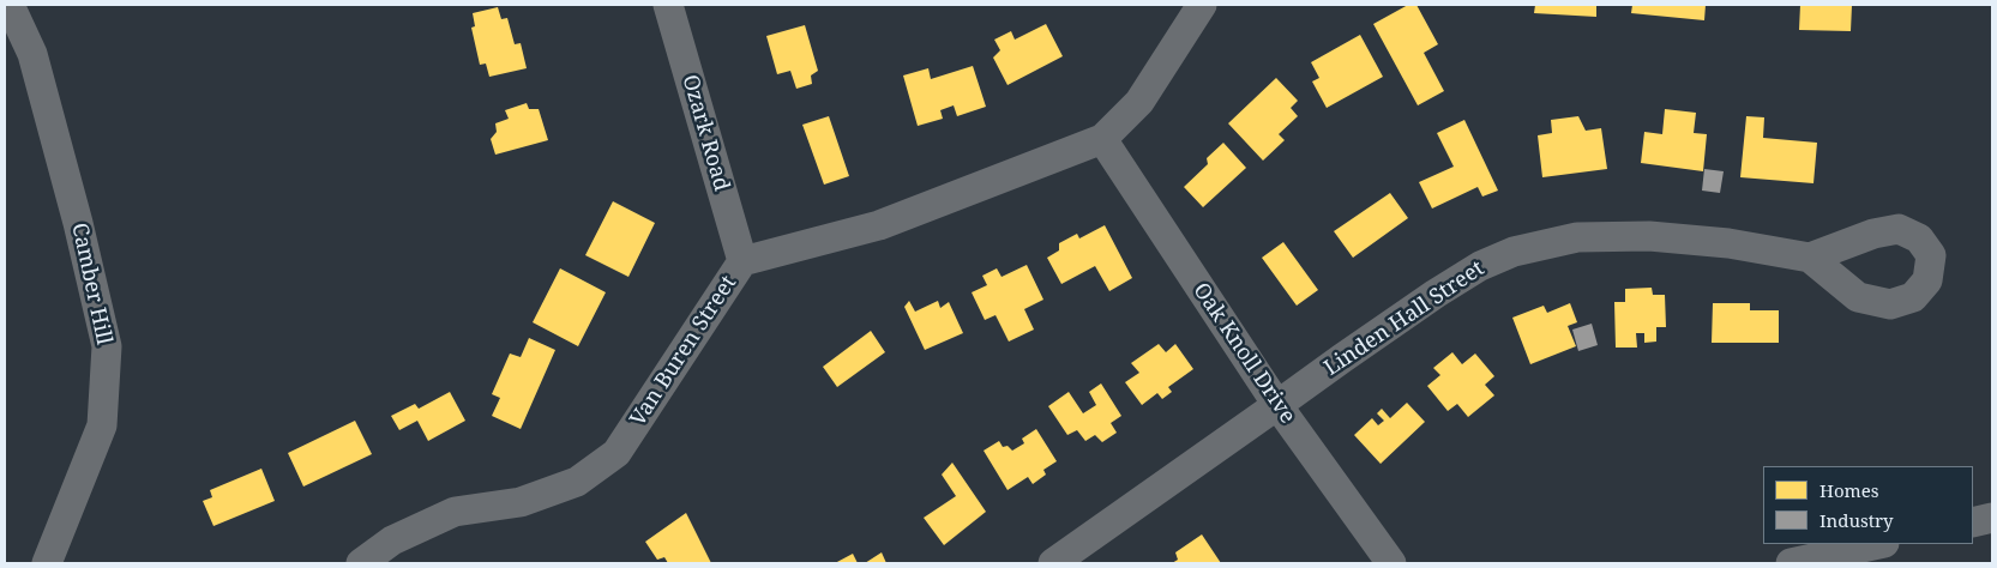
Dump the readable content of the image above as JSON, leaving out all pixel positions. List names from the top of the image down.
{
  "streets": {
    "street": [
      "Ozark Road",
      "Camber Hill",
      "Linden Hall Street",
      "Van Buren Street",
      "Oak Knoll Drive"
    ]
  },
  "crossings": [
    ["Ozark Road", "Van Buren Street"],
    ["Linden Hall Street", "Oak Knoll Drive"],
    ["Van Buren Street", "Oak Knoll Drive"]
  ],
  "legend": ["Homes", "Industry"]
}
